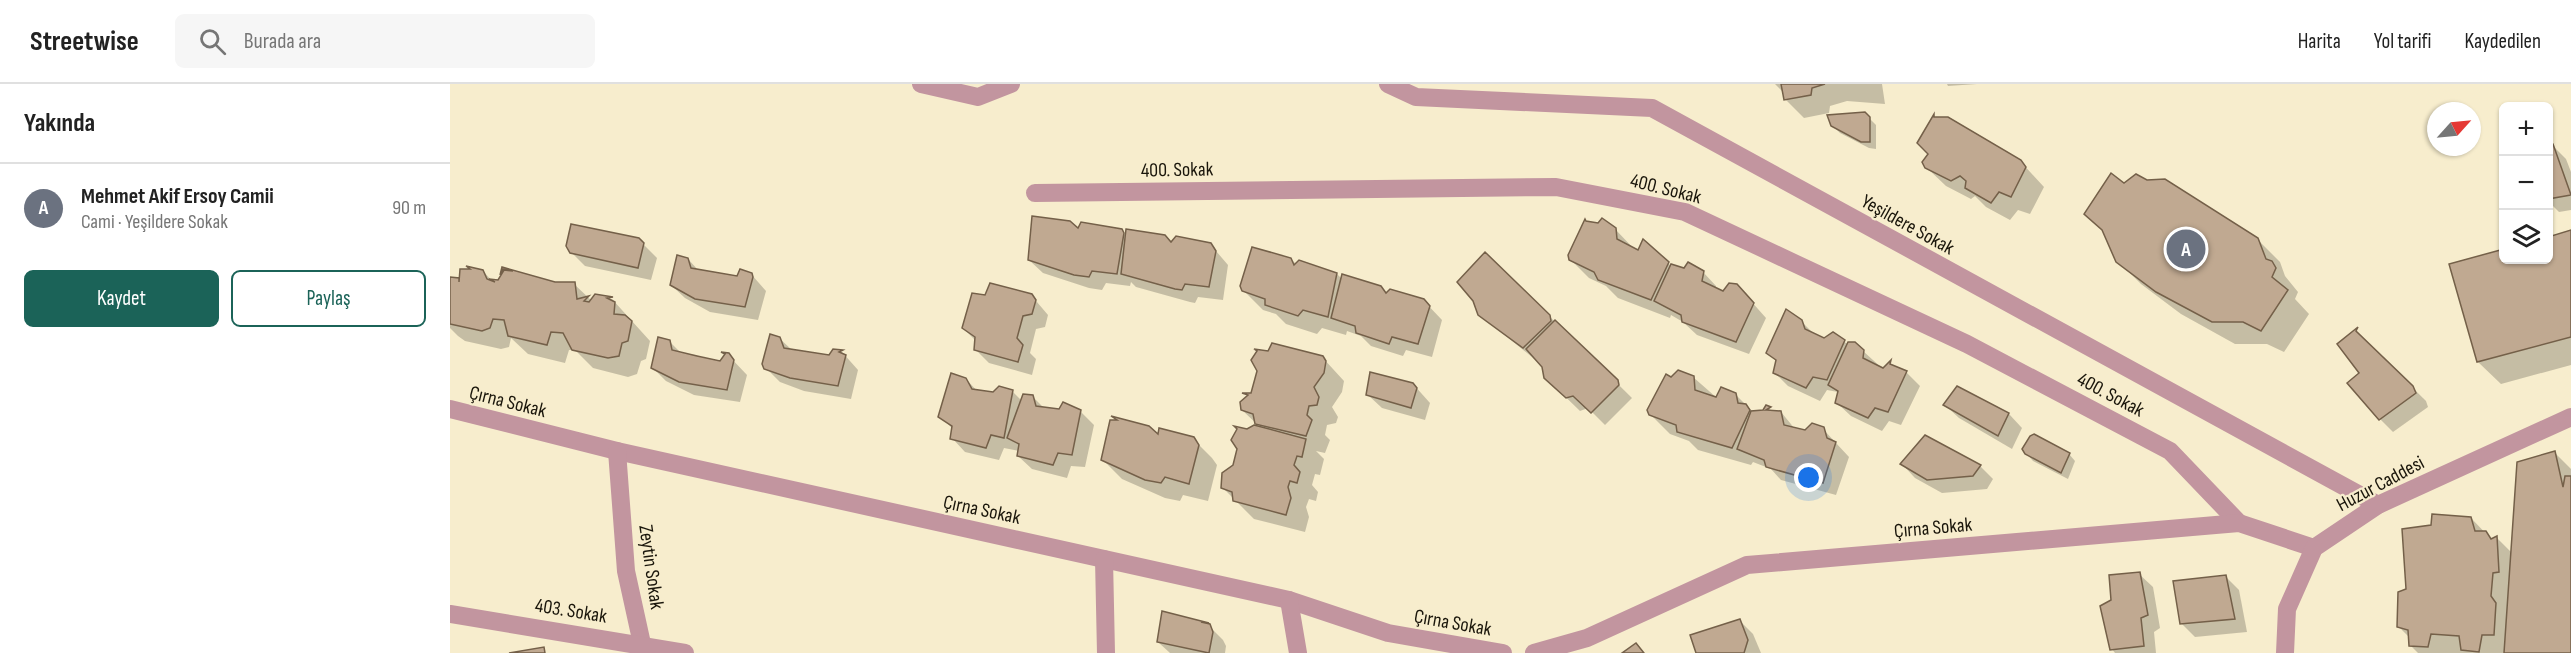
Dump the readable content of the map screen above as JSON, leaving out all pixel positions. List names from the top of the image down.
{
  "streets": {
    "street": [
      "400. Sokak",
      "Yeşildere Sokak",
      "Çırna Sokak",
      "Huzur Caddesi",
      "Zeytin Sokak",
      "403. Sokak"
    ]
  },
  "crossings": [
    ["400. Sokak", "Çırna Sokak"],
    ["Yeşildere Sokak", "Huzur Caddesi"],
    ["Çırna Sokak", "Huzur Caddesi"],
    ["Çırna Sokak", "Zeytin Sokak"],
    ["Zeytin Sokak", "403. Sokak"]
  ],
  "north": "top right",
  "page": {
    "header": "Streetwise",
    "search": "Burada ara",
    "nav": ["Harita", "Yol tarifi", "Kaydedilen"],
    "heading": "Yakında",
    "map_buttons": ["+", "−"],
    "list": [
      {
        "mark": "A",
        "name": "Mehmet Akif Ersoy Camii",
        "note": "Cami · Yeşildere Sokak",
        "value": "90 m"
      }
    ],
    "pins": "A",
    "buttons": ["Kaydet", "Paylaş"]
  }
}
